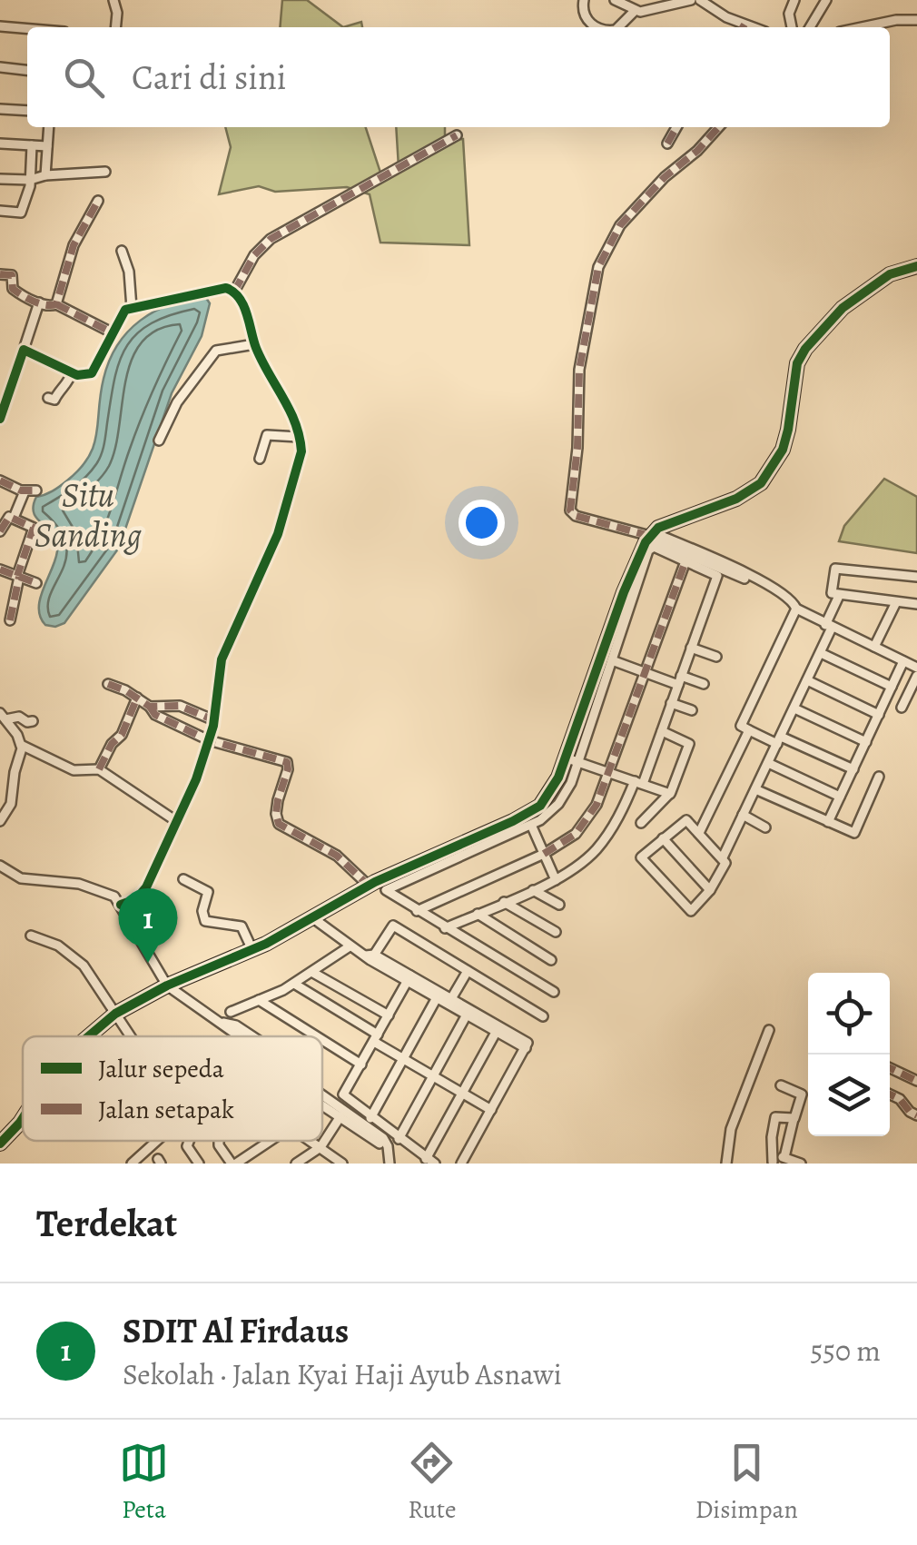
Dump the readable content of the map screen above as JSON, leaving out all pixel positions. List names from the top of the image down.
{
  "water": ["Situ Sanding"],
  "legend": ["Jalur sepeda", "Jalan setapak"],
  "page": {
    "search": "Cari di sini",
    "pins": "1",
    "heading": "Terdekat",
    "list": [
      {
        "mark": "1",
        "name": "SDIT Al Firdaus",
        "note": "Sekolah · Jalan Kyai Haji Ayub Asnawi",
        "value": "550 m"
      }
    ],
    "nav": ["Peta", "Rute", "Disimpan"]
  }
}
